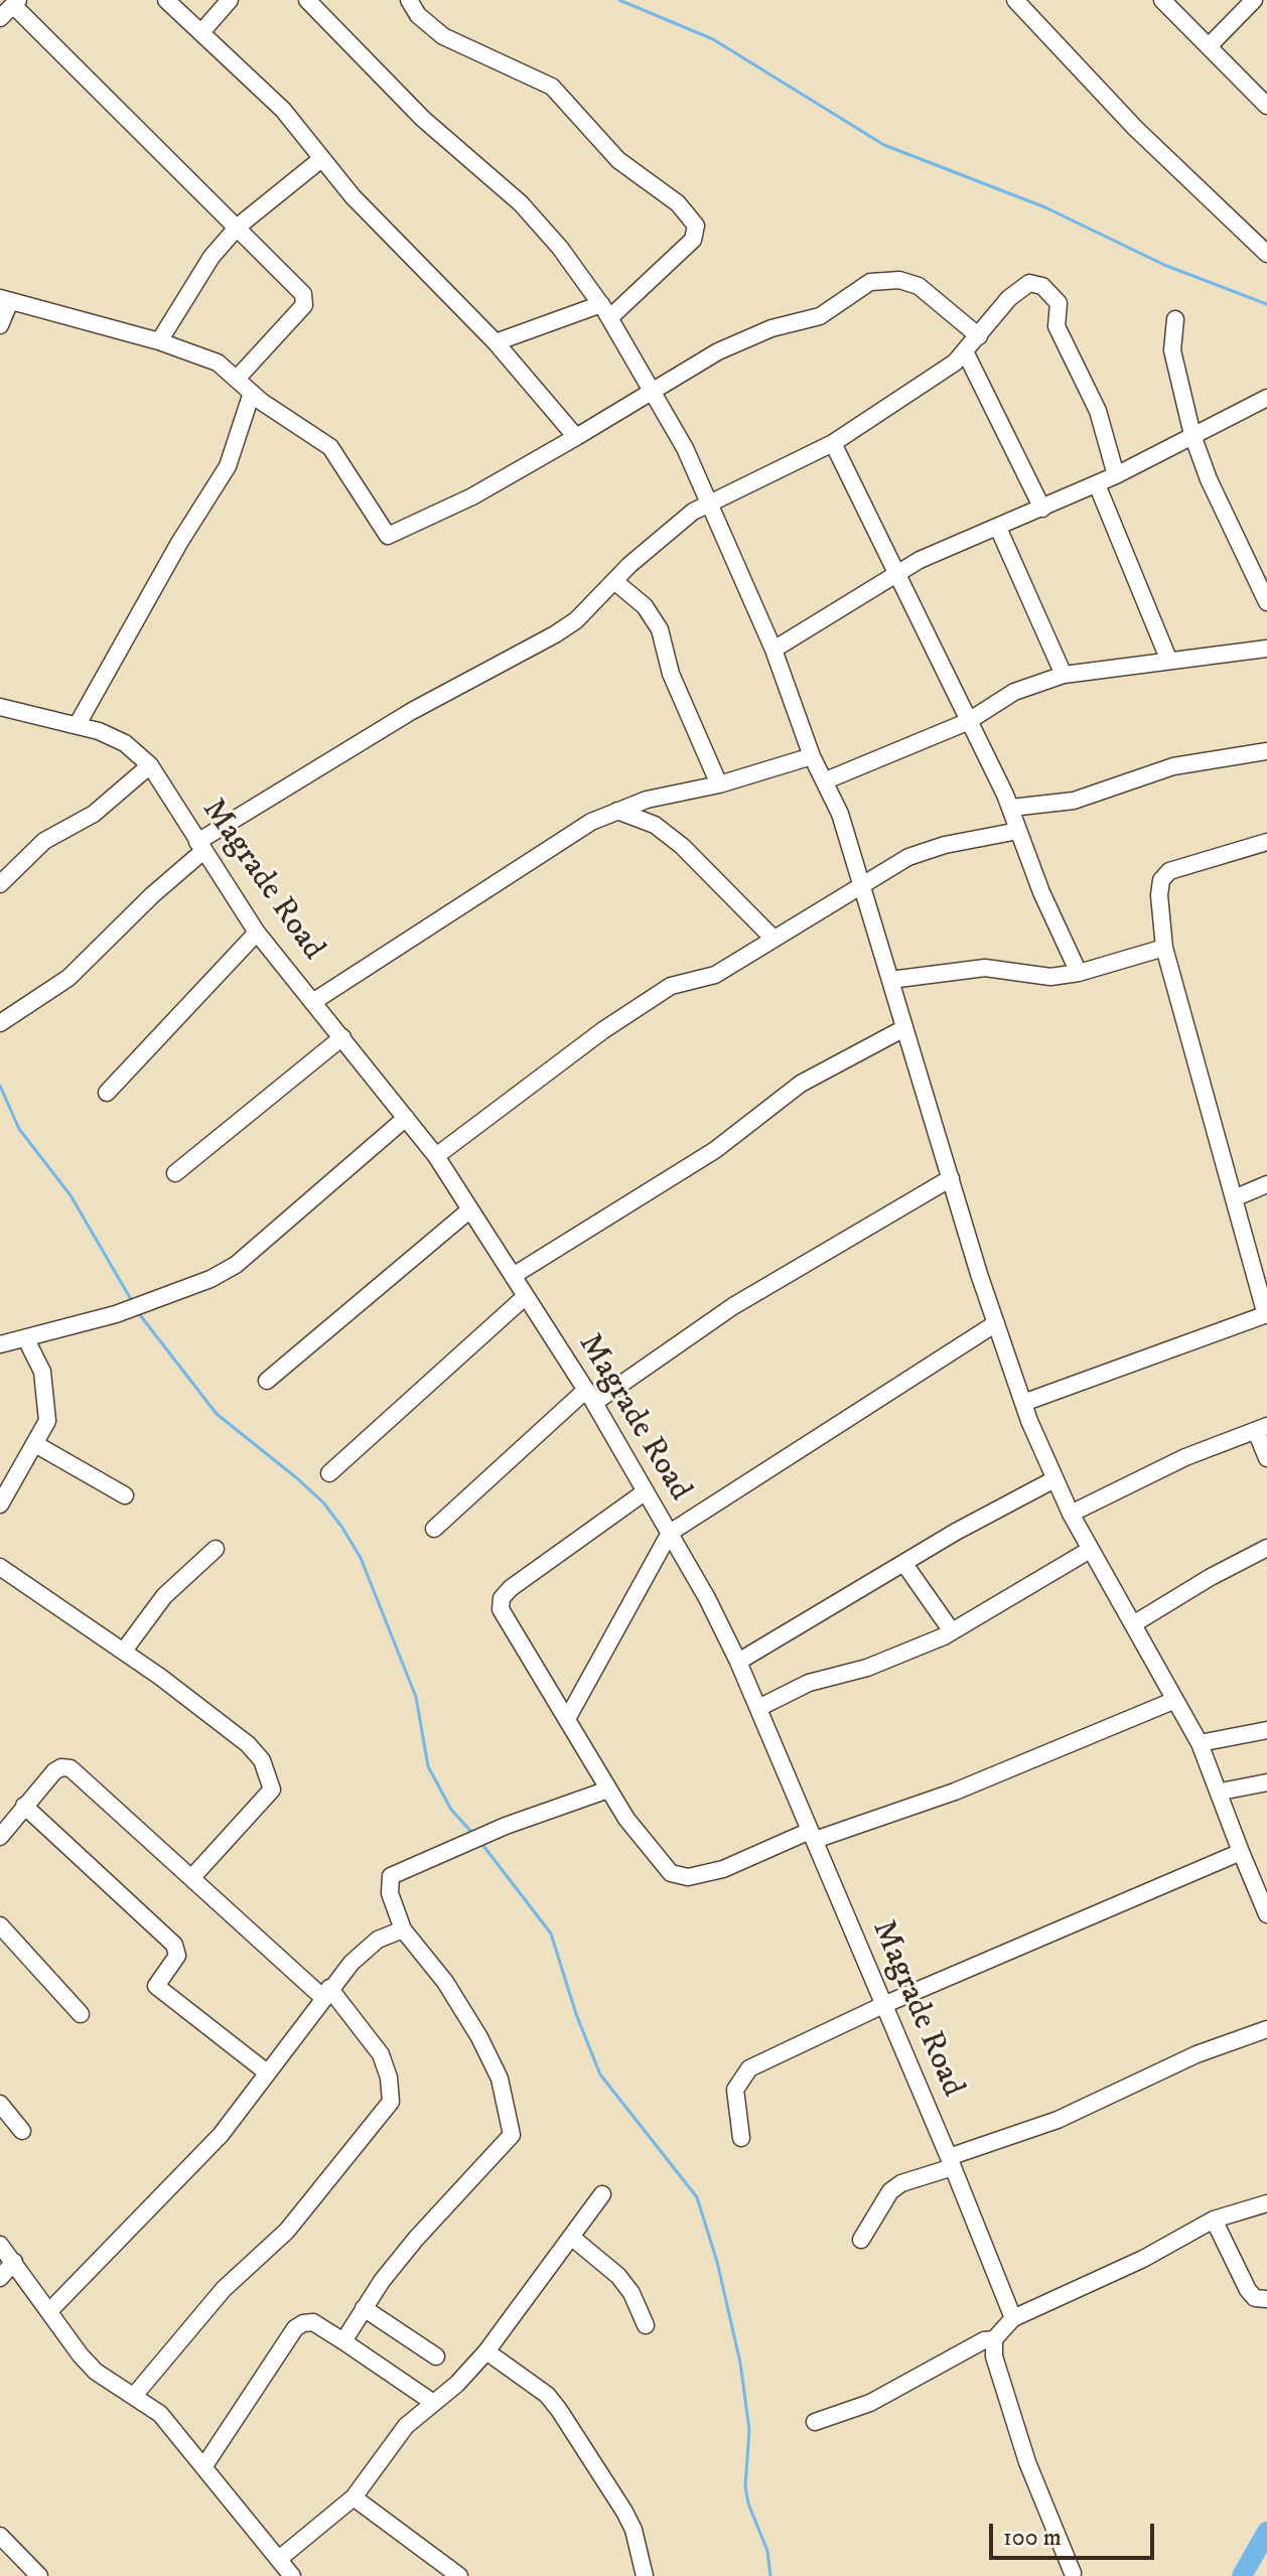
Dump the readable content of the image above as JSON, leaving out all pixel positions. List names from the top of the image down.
{
  "streets": {
    "street": ["Magrade Road"]
  },
  "scale_bar": "100 m"
}
